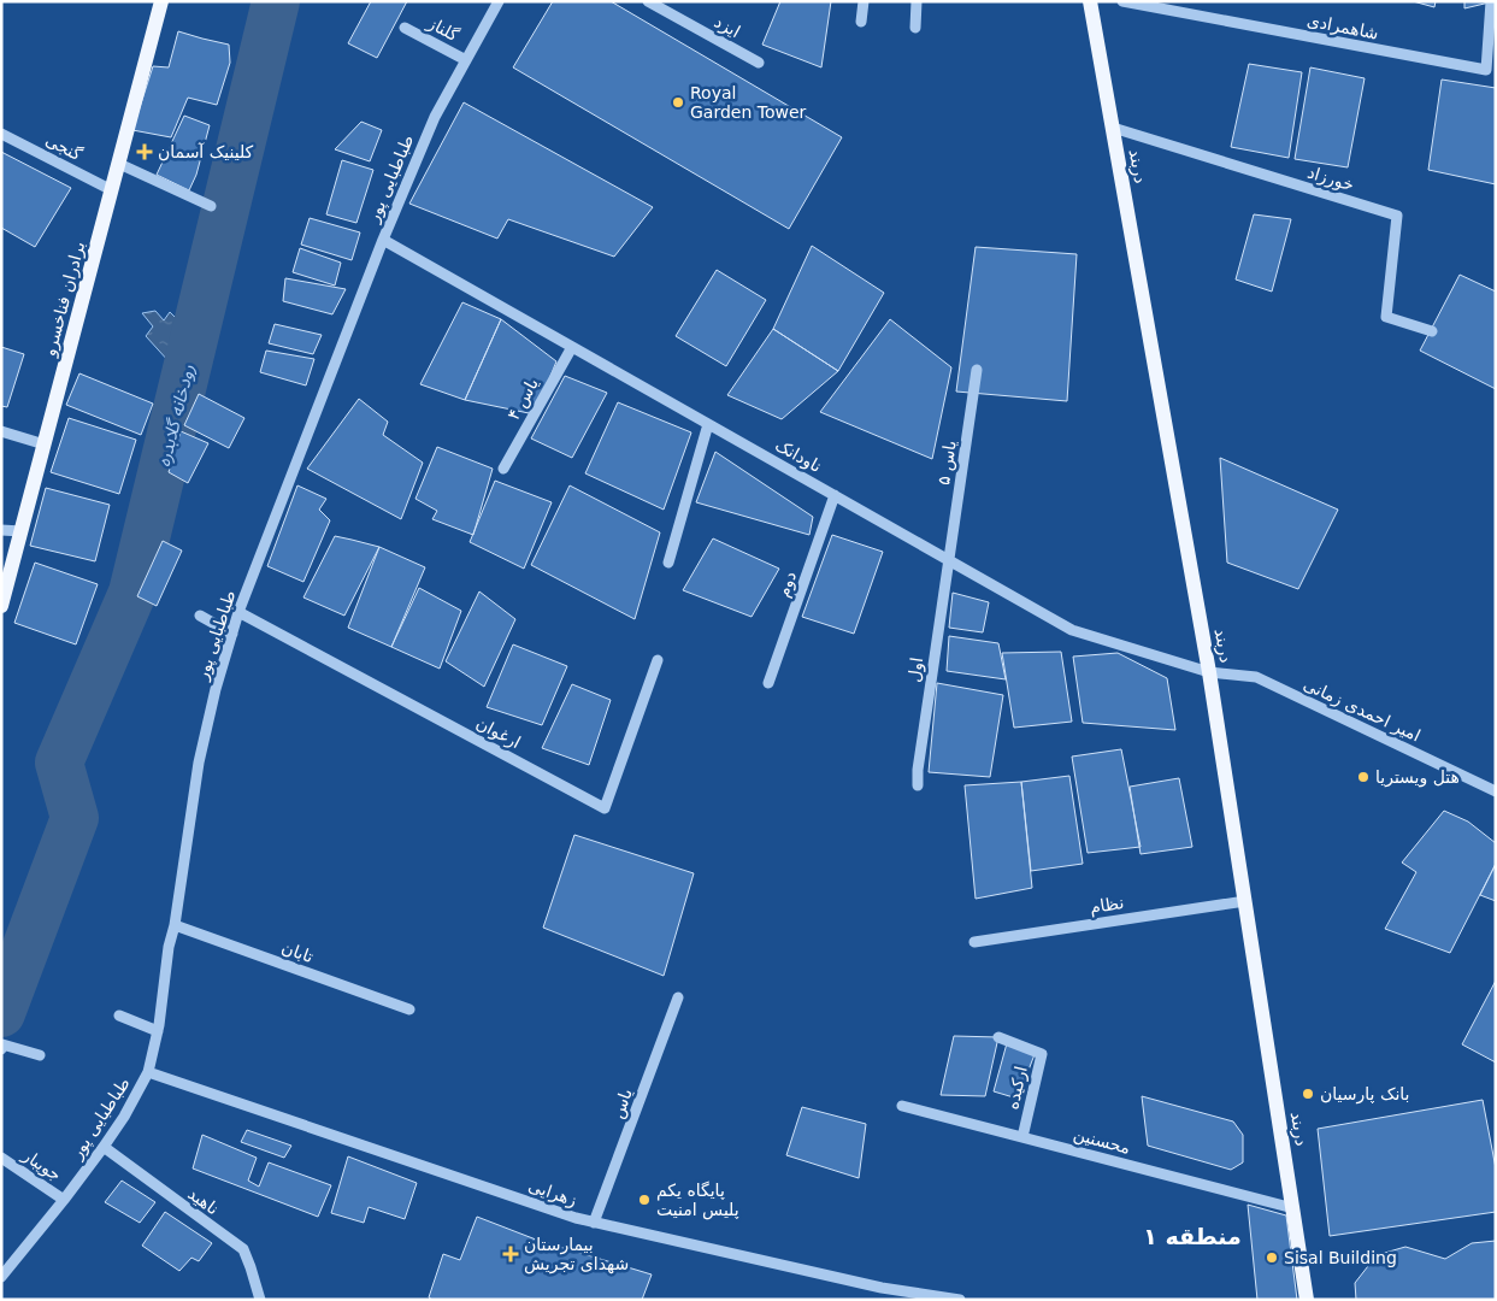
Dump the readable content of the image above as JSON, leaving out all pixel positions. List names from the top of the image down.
{
  "streets": {
    "main road": ["دربند", "برادران فناخسرو"],
    "street": [
      "ایزد",
      "شاهمرادی",
      "گلناز",
      "گنجی",
      "طباطبایی پور",
      "خورزاد",
      "یاس ۴",
      "ناودانک",
      "یاس ۵",
      "دوم",
      "اول",
      "امیر احمدی زمانی",
      "ارغوان",
      "نظام",
      "تابان",
      "ارکیده",
      "یاس",
      "محسنین",
      "جویبار",
      "زهرایی",
      "ناهید"
    ]
  },
  "crossings": [
    ["گلناز", "طباطبایی پور"],
    ["گنجی", "برادران فناخسرو"],
    ["دربند", "خورزاد"],
    ["دربند", "ناودانک"],
    ["دربند", "امیر احمدی زمانی"],
    ["دربند", "نظام"],
    ["دربند", "محسنین"],
    ["طباطبایی پور", "ناودانک"],
    ["طباطبایی پور", "ارغوان"],
    ["طباطبایی پور", "تابان"],
    ["طباطبایی پور", "جویبار"],
    ["طباطبایی پور", "زهرایی"],
    ["طباطبایی پور", "ناهید"],
    ["یاس ۴", "ناودانک"],
    ["ناودانک", "یاس ۵"],
    ["ناودانک", "دوم"],
    ["ناودانک", "اول"],
    ["ناودانک", "امیر احمدی زمانی"],
    ["یاس ۵", "اول"],
    ["ارکیده", "محسنین"],
    ["یاس", "زهرایی"]
  ],
  "districts": ["منطقه ۱"],
  "water": ["رودخانه گلابدره"],
  "places": {
    "other": [
      "Royal Garden Tower",
      "هتل ویستریا",
      "بانک پارسیان",
      "پایگاه یکم پلیس امنیت",
      "Sisal Building"
    ],
    "health": ["کلینیک آسمان", "بیمارستان شهدای تجریش"]
  }
}
